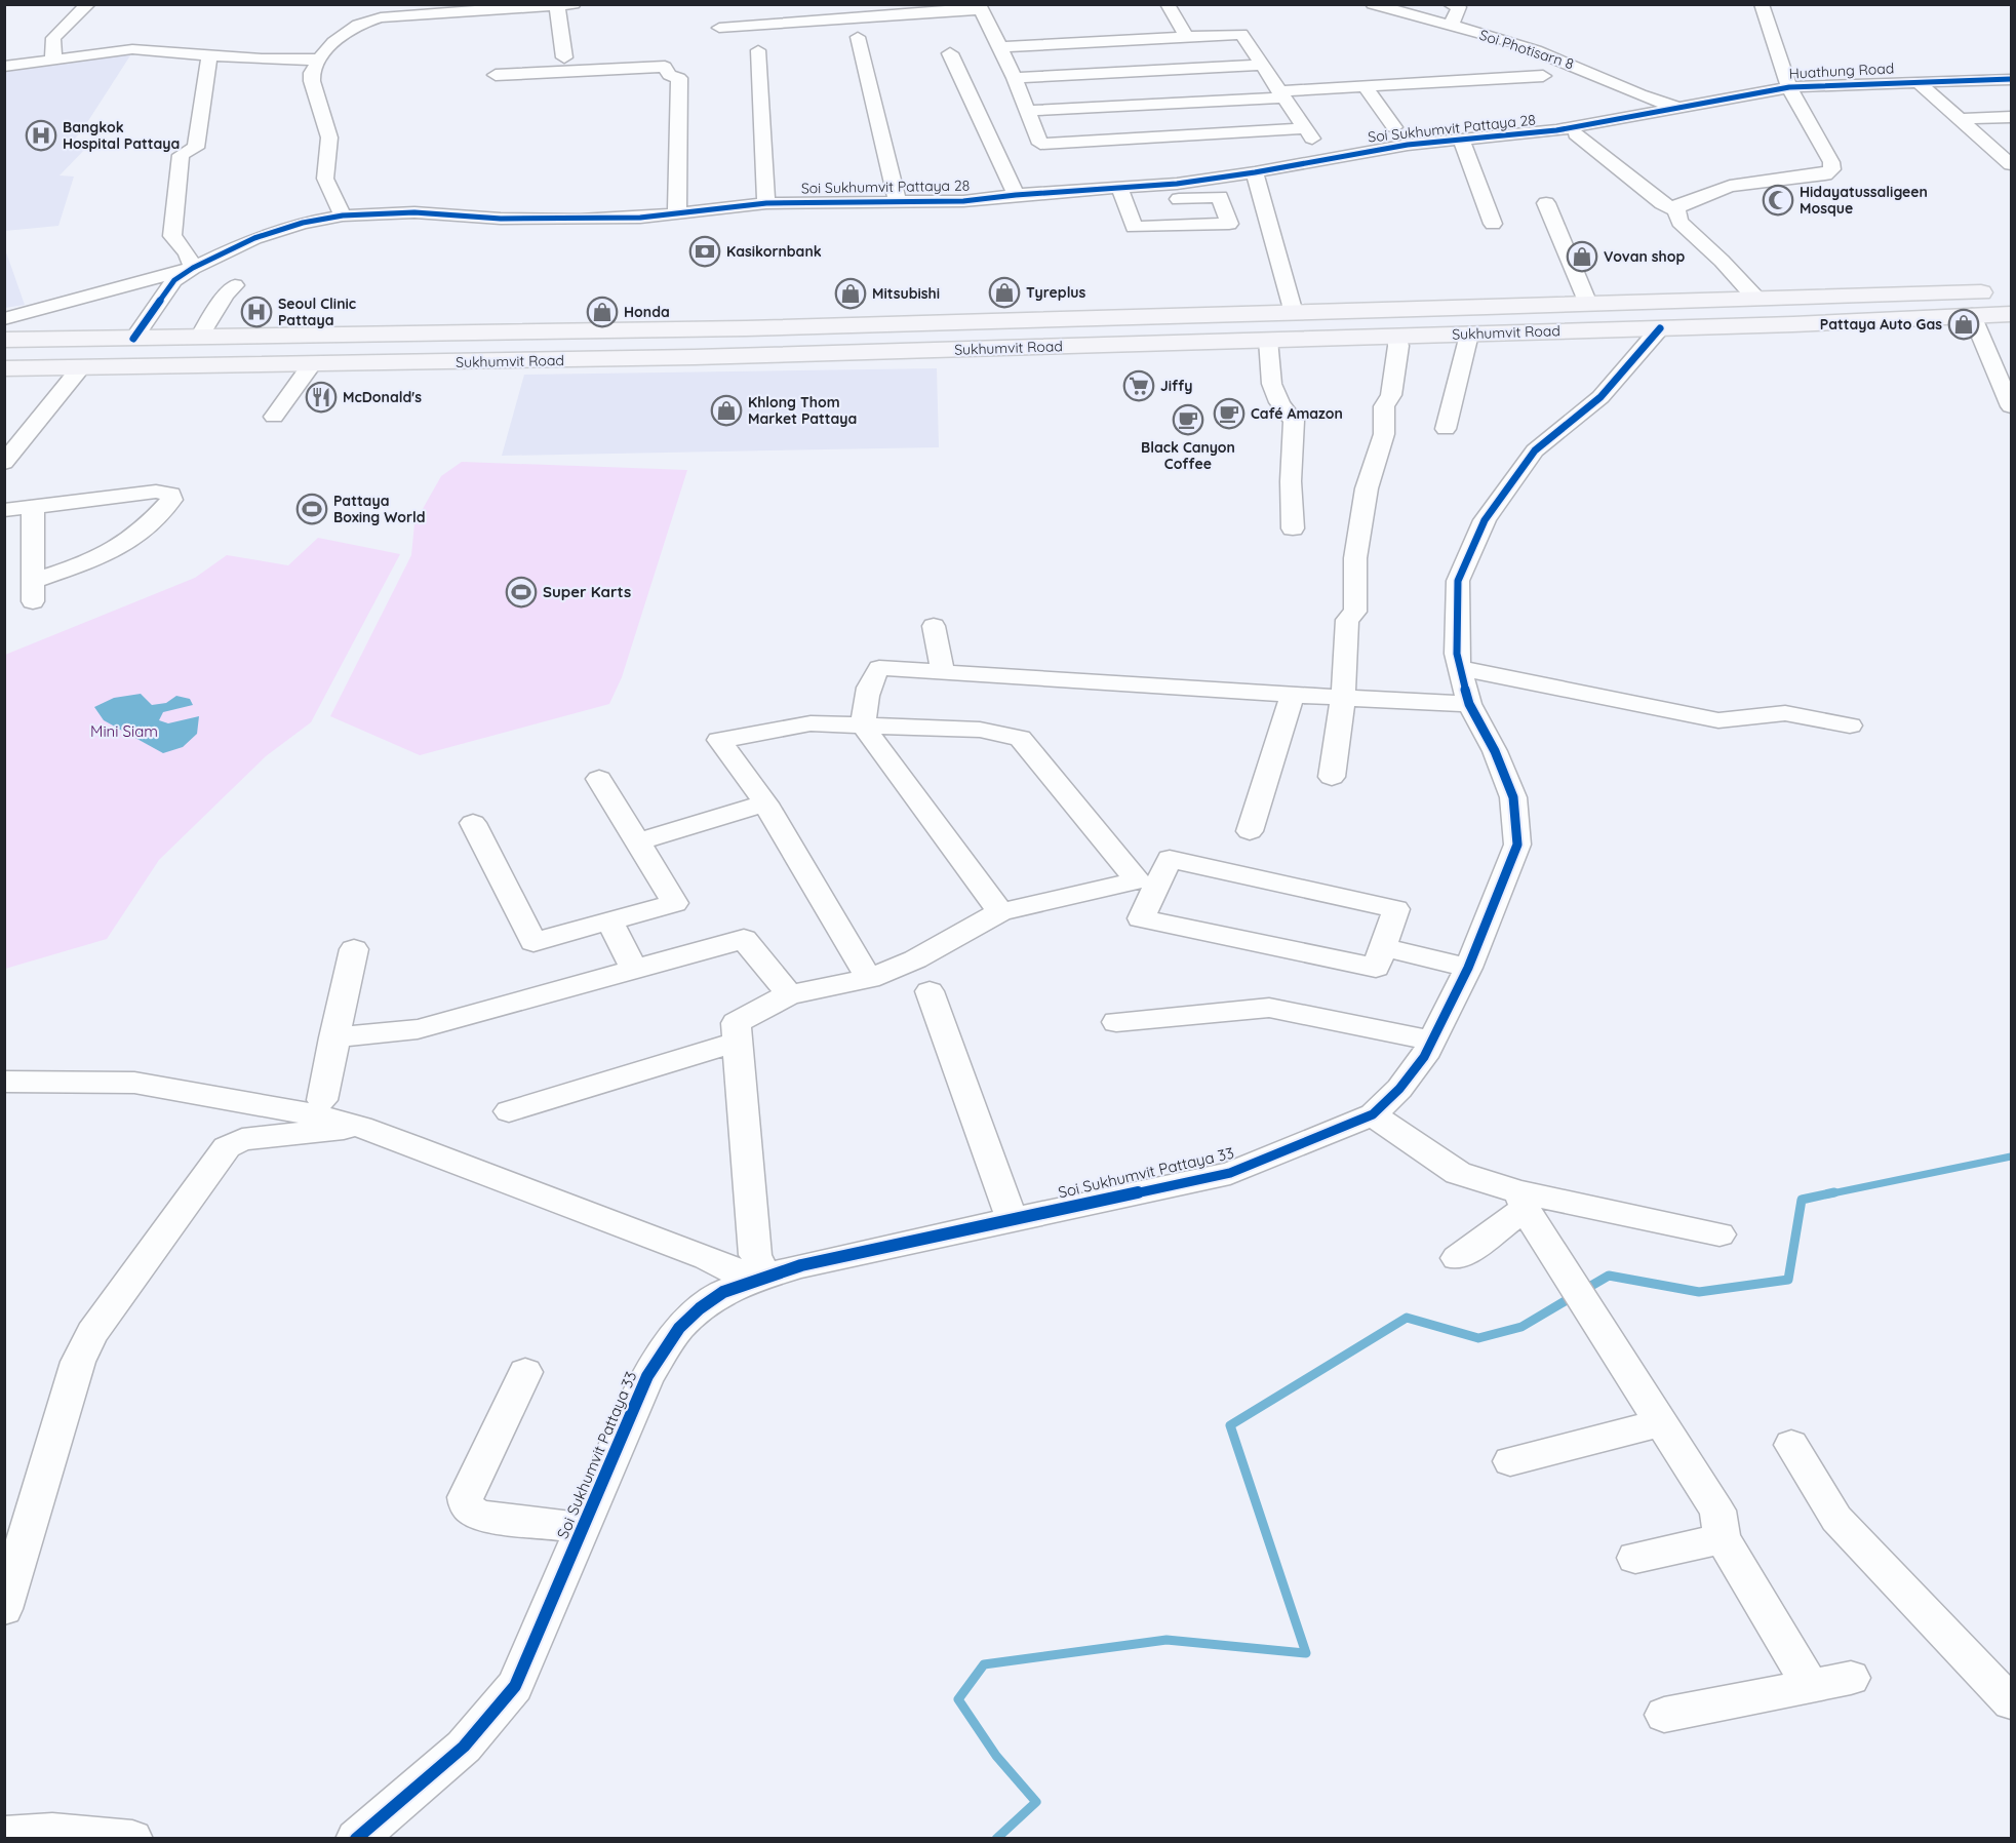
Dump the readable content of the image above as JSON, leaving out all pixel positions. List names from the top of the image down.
{
  "streets": {
    "highway": ["Sukhumvit Road"],
    "street": [
      "Soi Photisarn 8",
      "Huathung Road",
      "Soi Sukhumvit Pattaya 28",
      "Soi Sukhumvit Pattaya 33"
    ]
  },
  "crossings": [
    ["Soi Photisarn 8", "Huathung Road"],
    ["Soi Photisarn 8", "Soi Sukhumvit Pattaya 28"],
    ["Huathung Road", "Soi Sukhumvit Pattaya 28"],
    ["Soi Sukhumvit Pattaya 28", "Sukhumvit Road"],
    ["Sukhumvit Road", "Soi Sukhumvit Pattaya 33"]
  ],
  "parks": ["Mini Siam"],
  "places": {
    "hospital": ["Bangkok Hospital Pattaya", "Seoul Clinic Pattaya"],
    "mosque": ["Hidayatussaligeen Mosque"],
    "bank": ["Kasikornbank"],
    "shop": [
      "Vovan shop",
      "Tyreplus",
      "Mitsubishi",
      "Honda",
      "Pattaya Auto Gas",
      "Khlong Thom Market Pattaya"
    ],
    "supermarket": ["Jiffy"],
    "restaurant": ["McDonald's"],
    "cafe": ["Café Amazon", "Black Canyon Coffee"],
    "sports": ["Pattaya Boxing World", "Super Karts"]
  }
}
